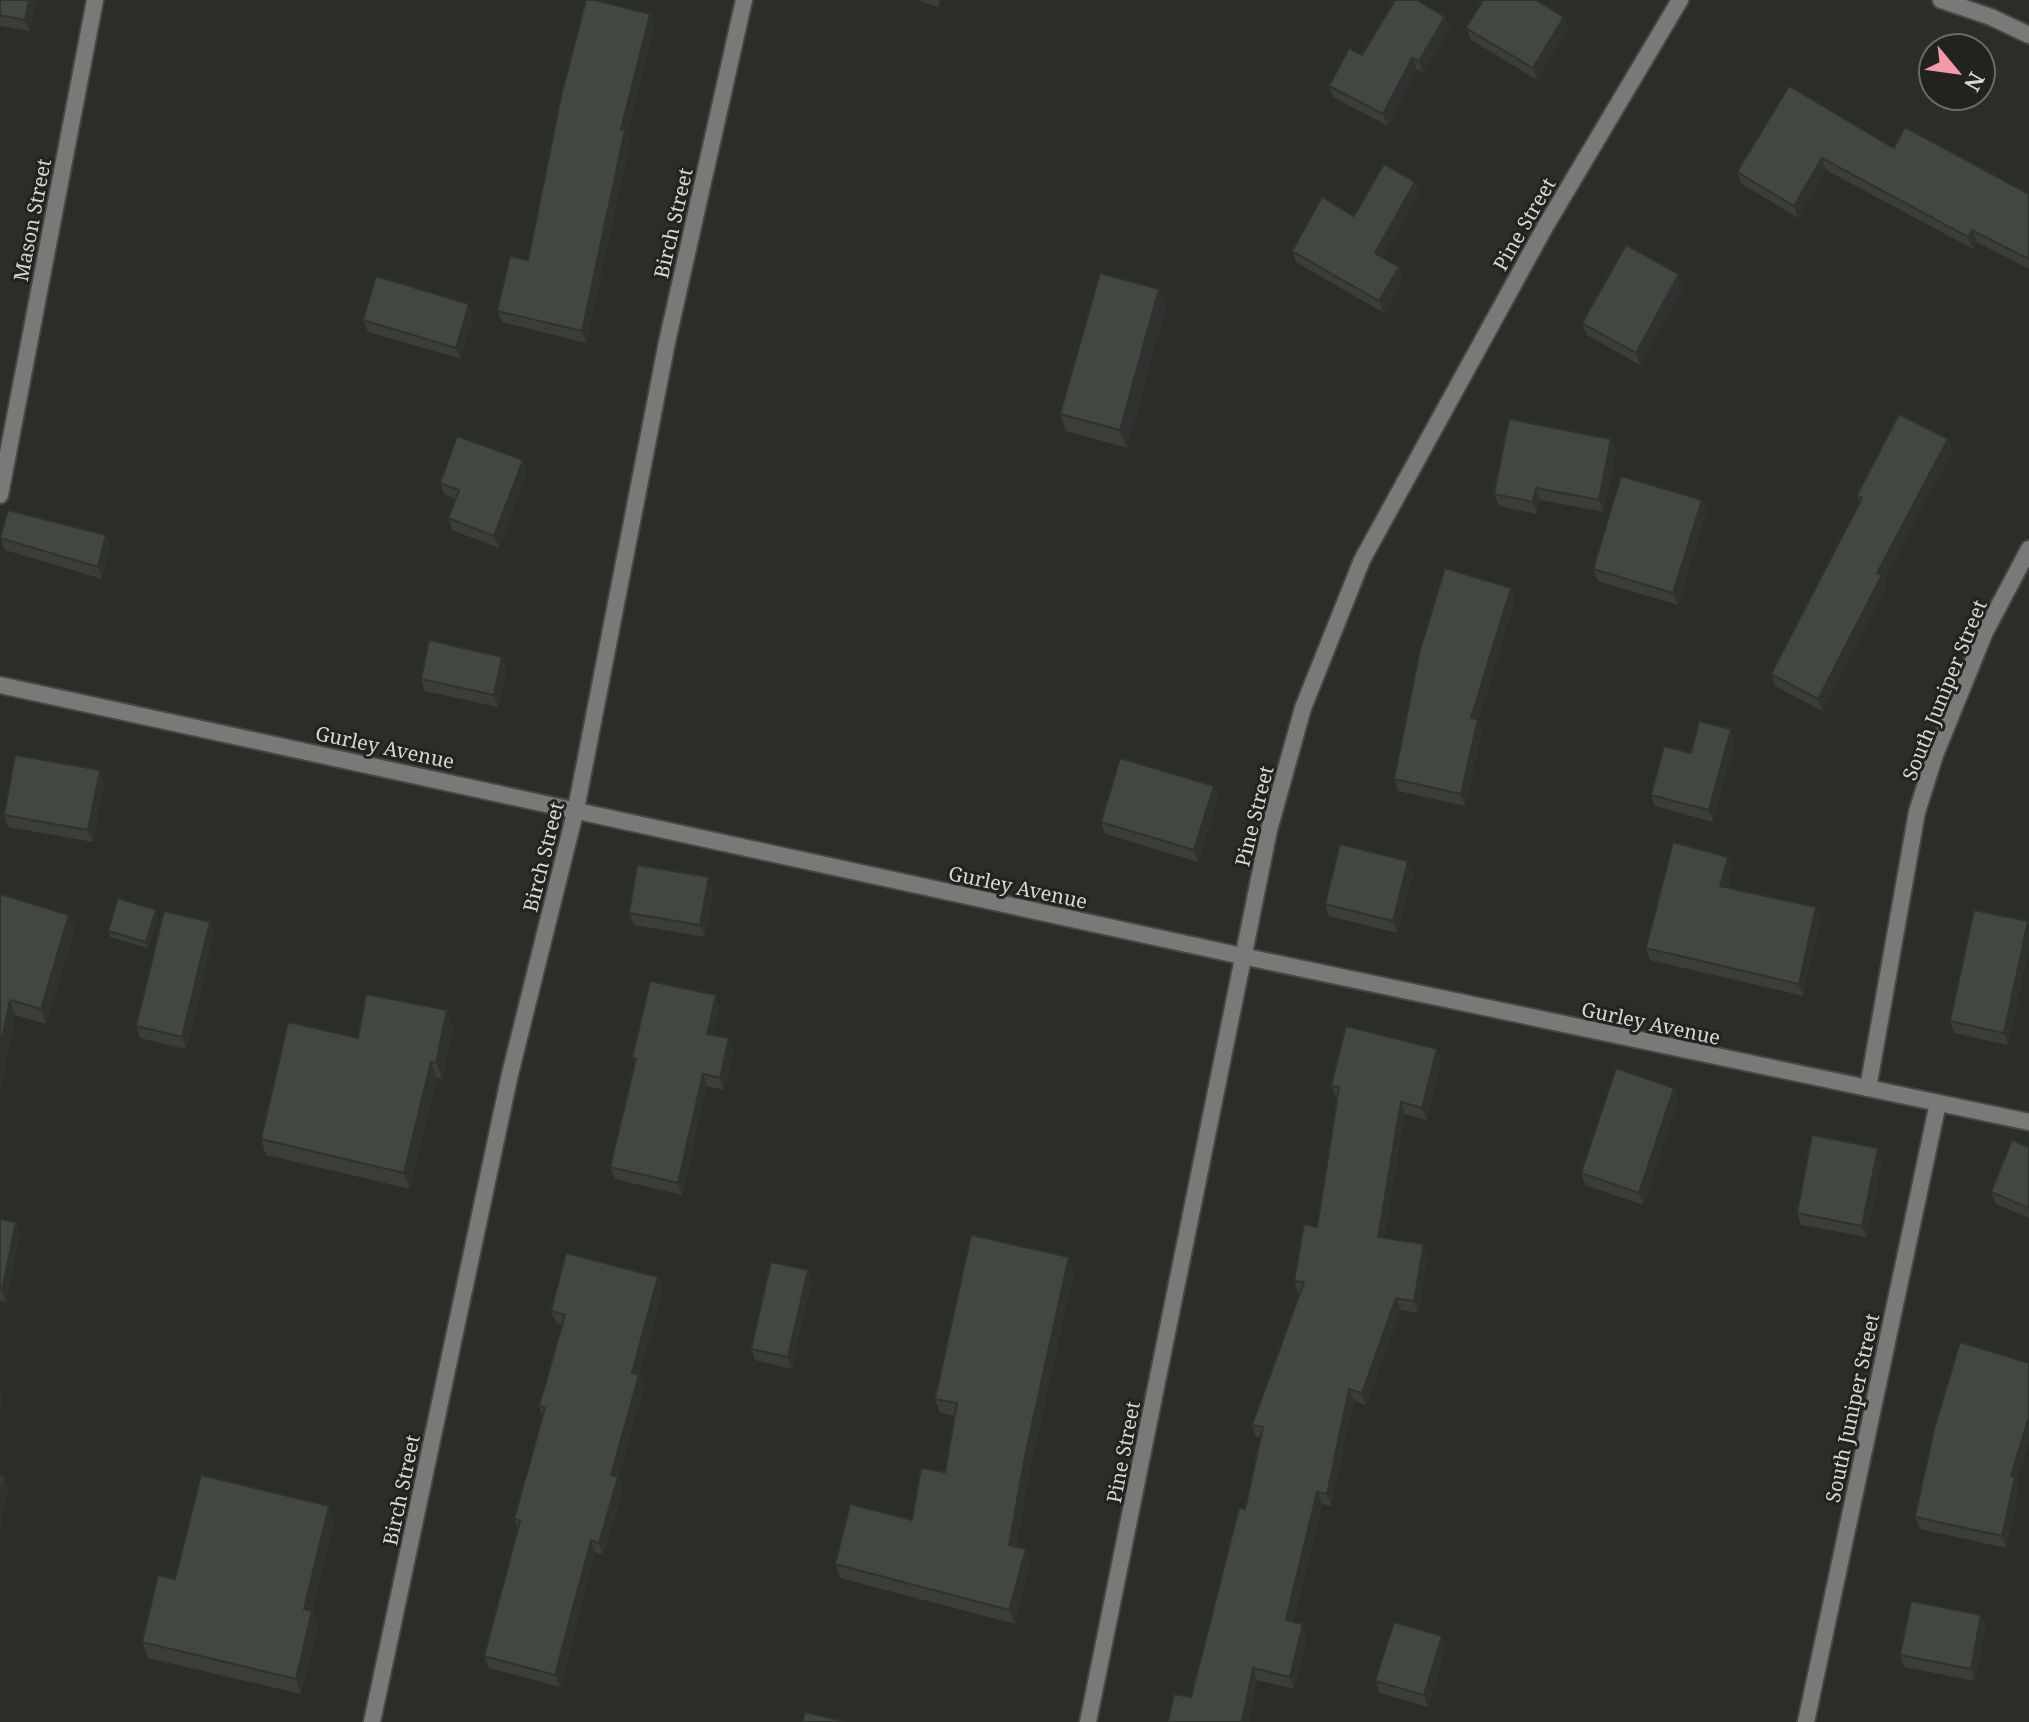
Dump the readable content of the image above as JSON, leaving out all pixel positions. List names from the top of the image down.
{
  "streets": {
    "street": [
      "Mason Street",
      "Birch Street",
      "Pine Street",
      "South Juniper Street",
      "Gurley Avenue"
    ]
  },
  "crossings": [
    ["Birch Street", "Gurley Avenue"],
    ["Pine Street", "Gurley Avenue"],
    ["South Juniper Street", "Gurley Avenue"]
  ],
  "north": "bottom right"
}
